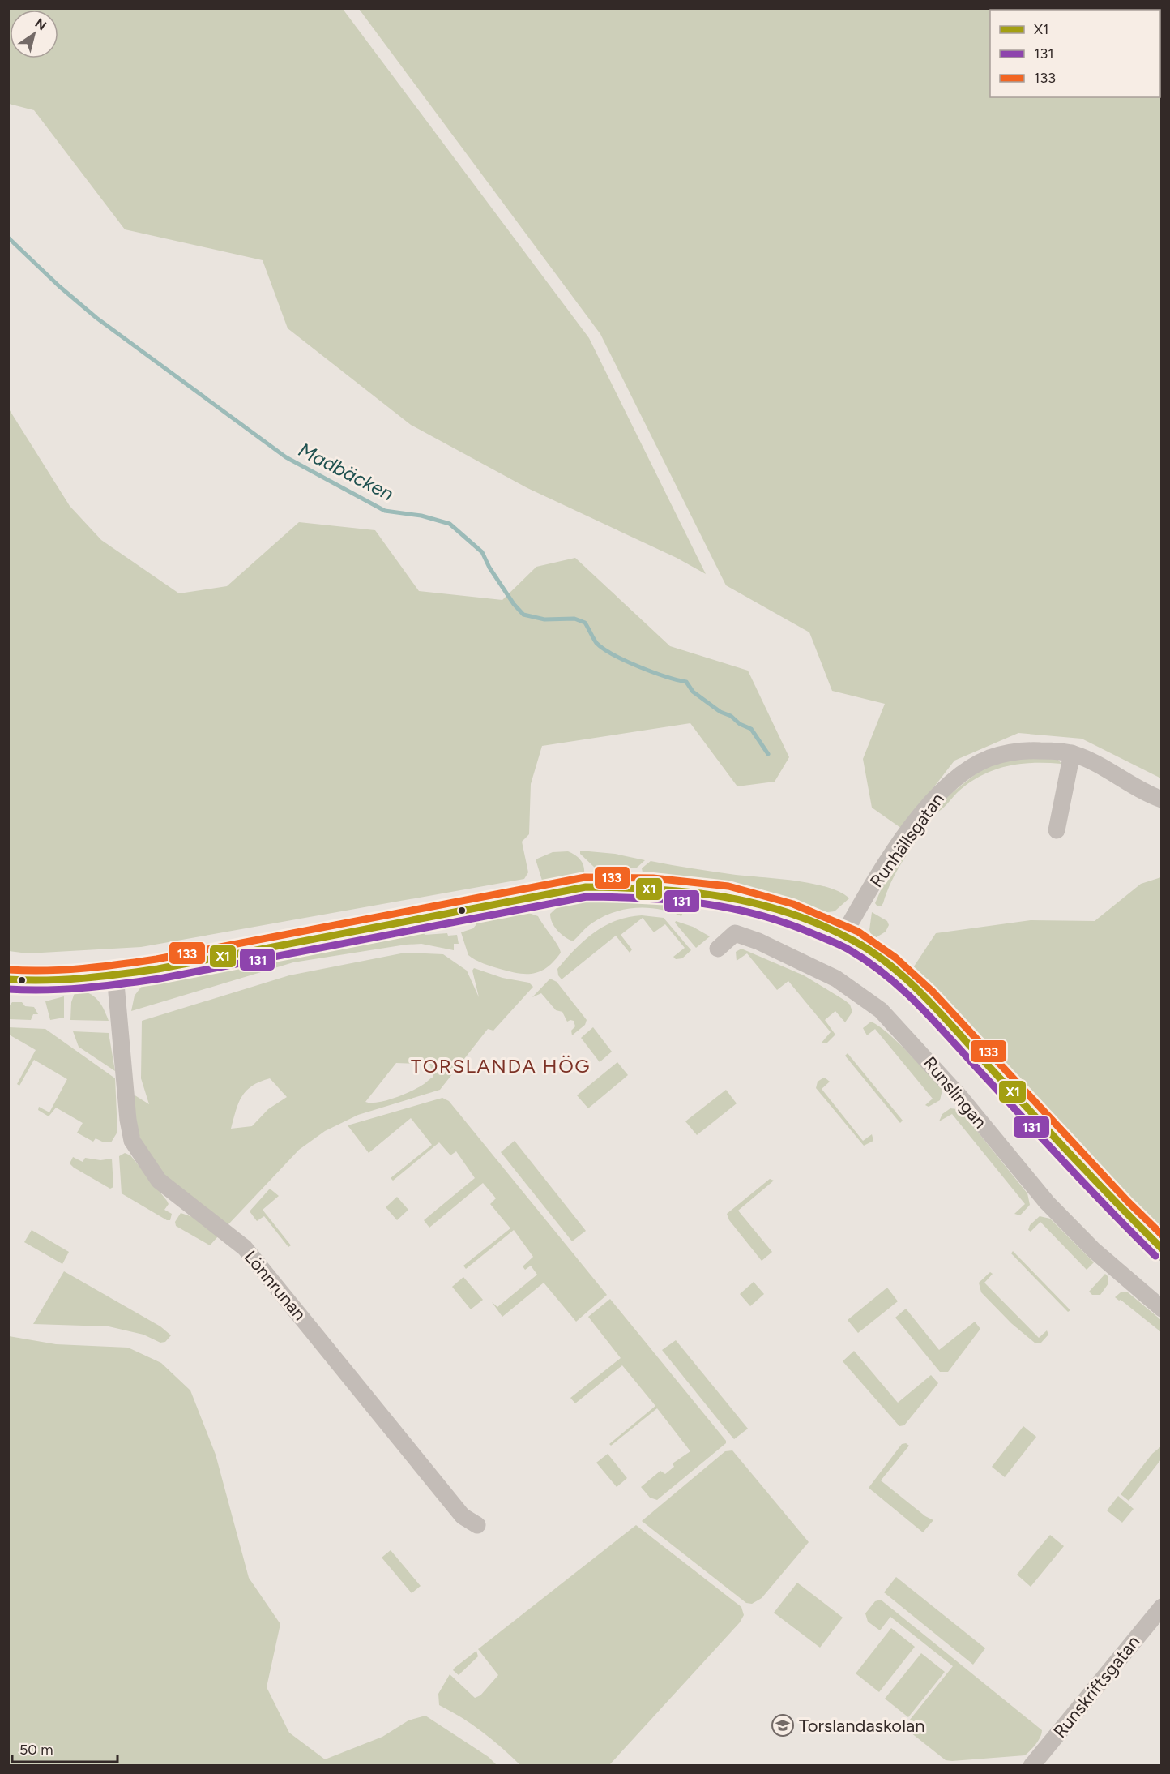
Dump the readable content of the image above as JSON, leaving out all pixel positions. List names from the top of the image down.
{
  "streets": {
    "street": [
      "Runhällsgatan",
      "Runslingan",
      "Lönnrunan",
      "Runskriftsgatan"
    ]
  },
  "districts": ["TORSLANDA HÖG"],
  "water": ["Madbäcken"],
  "places": {
    "school or university": ["Torslandaskolan"]
  },
  "lines": ["transit line 133", "transit line X1", "transit line 131"],
  "legend": ["X1", "131", "133"],
  "scale_bar": "50 m",
  "north": "top right"
}
